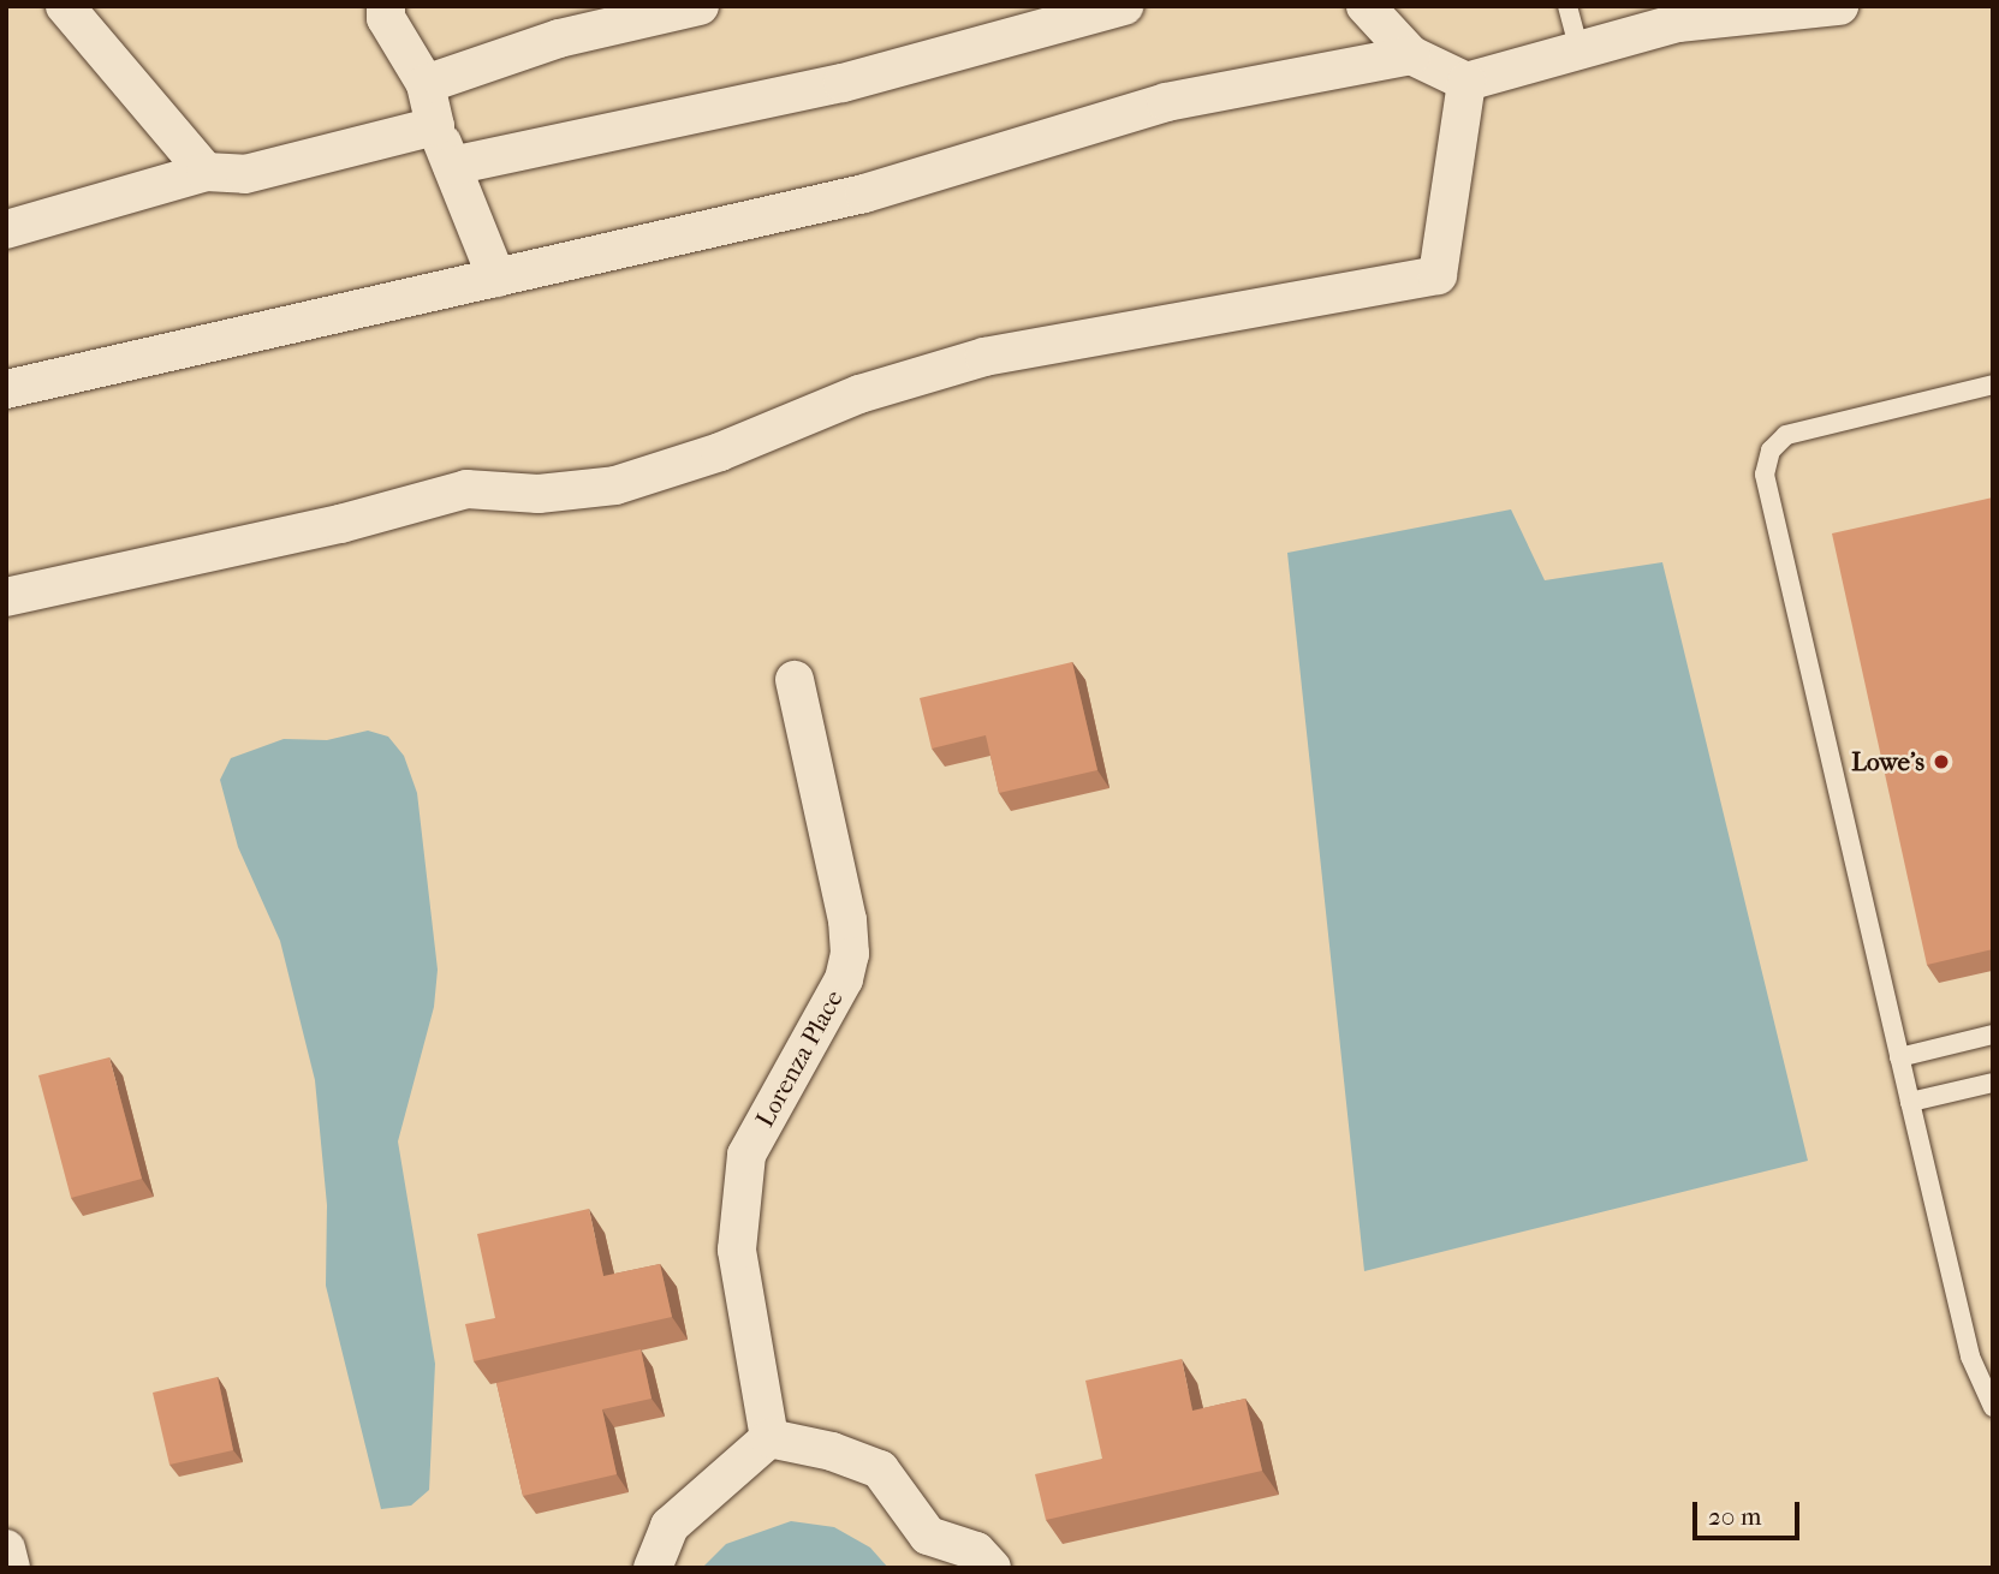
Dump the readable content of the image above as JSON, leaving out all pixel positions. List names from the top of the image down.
{
  "streets": {
    "street": ["Lorenza Place"]
  },
  "places": ["Lowe's"],
  "scale_bar": "20 m"
}
